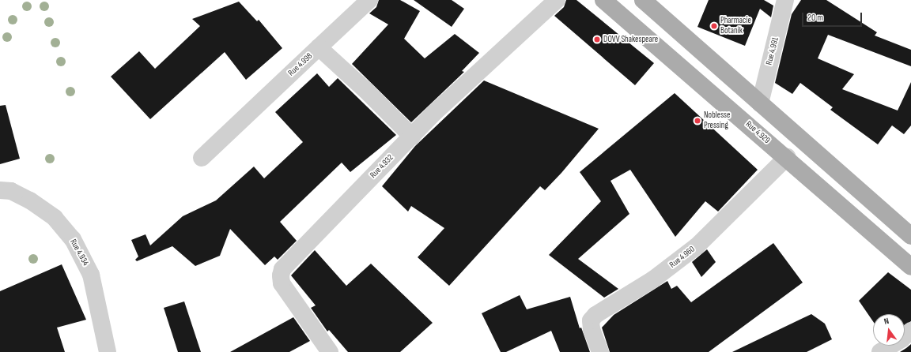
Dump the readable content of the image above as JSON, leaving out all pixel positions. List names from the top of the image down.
{
  "streets": {
    "main road": ["Rue 4.929"],
    "street": [
      "Rue 4.991",
      "Rue 4.998",
      "Rue 4.932",
      "Rue 4.934",
      "Rue 4.960"
    ]
  },
  "crossings": [
    ["Rue 4.998", "Rue 4.932"],
    ["Rue 4.929", "Rue 4.960"]
  ],
  "places": ["Pharmacie Botanik", "DOVV Shakespeare", "Noblesse Pressing"],
  "scale_bar": "20 m",
  "north": "top"
}
